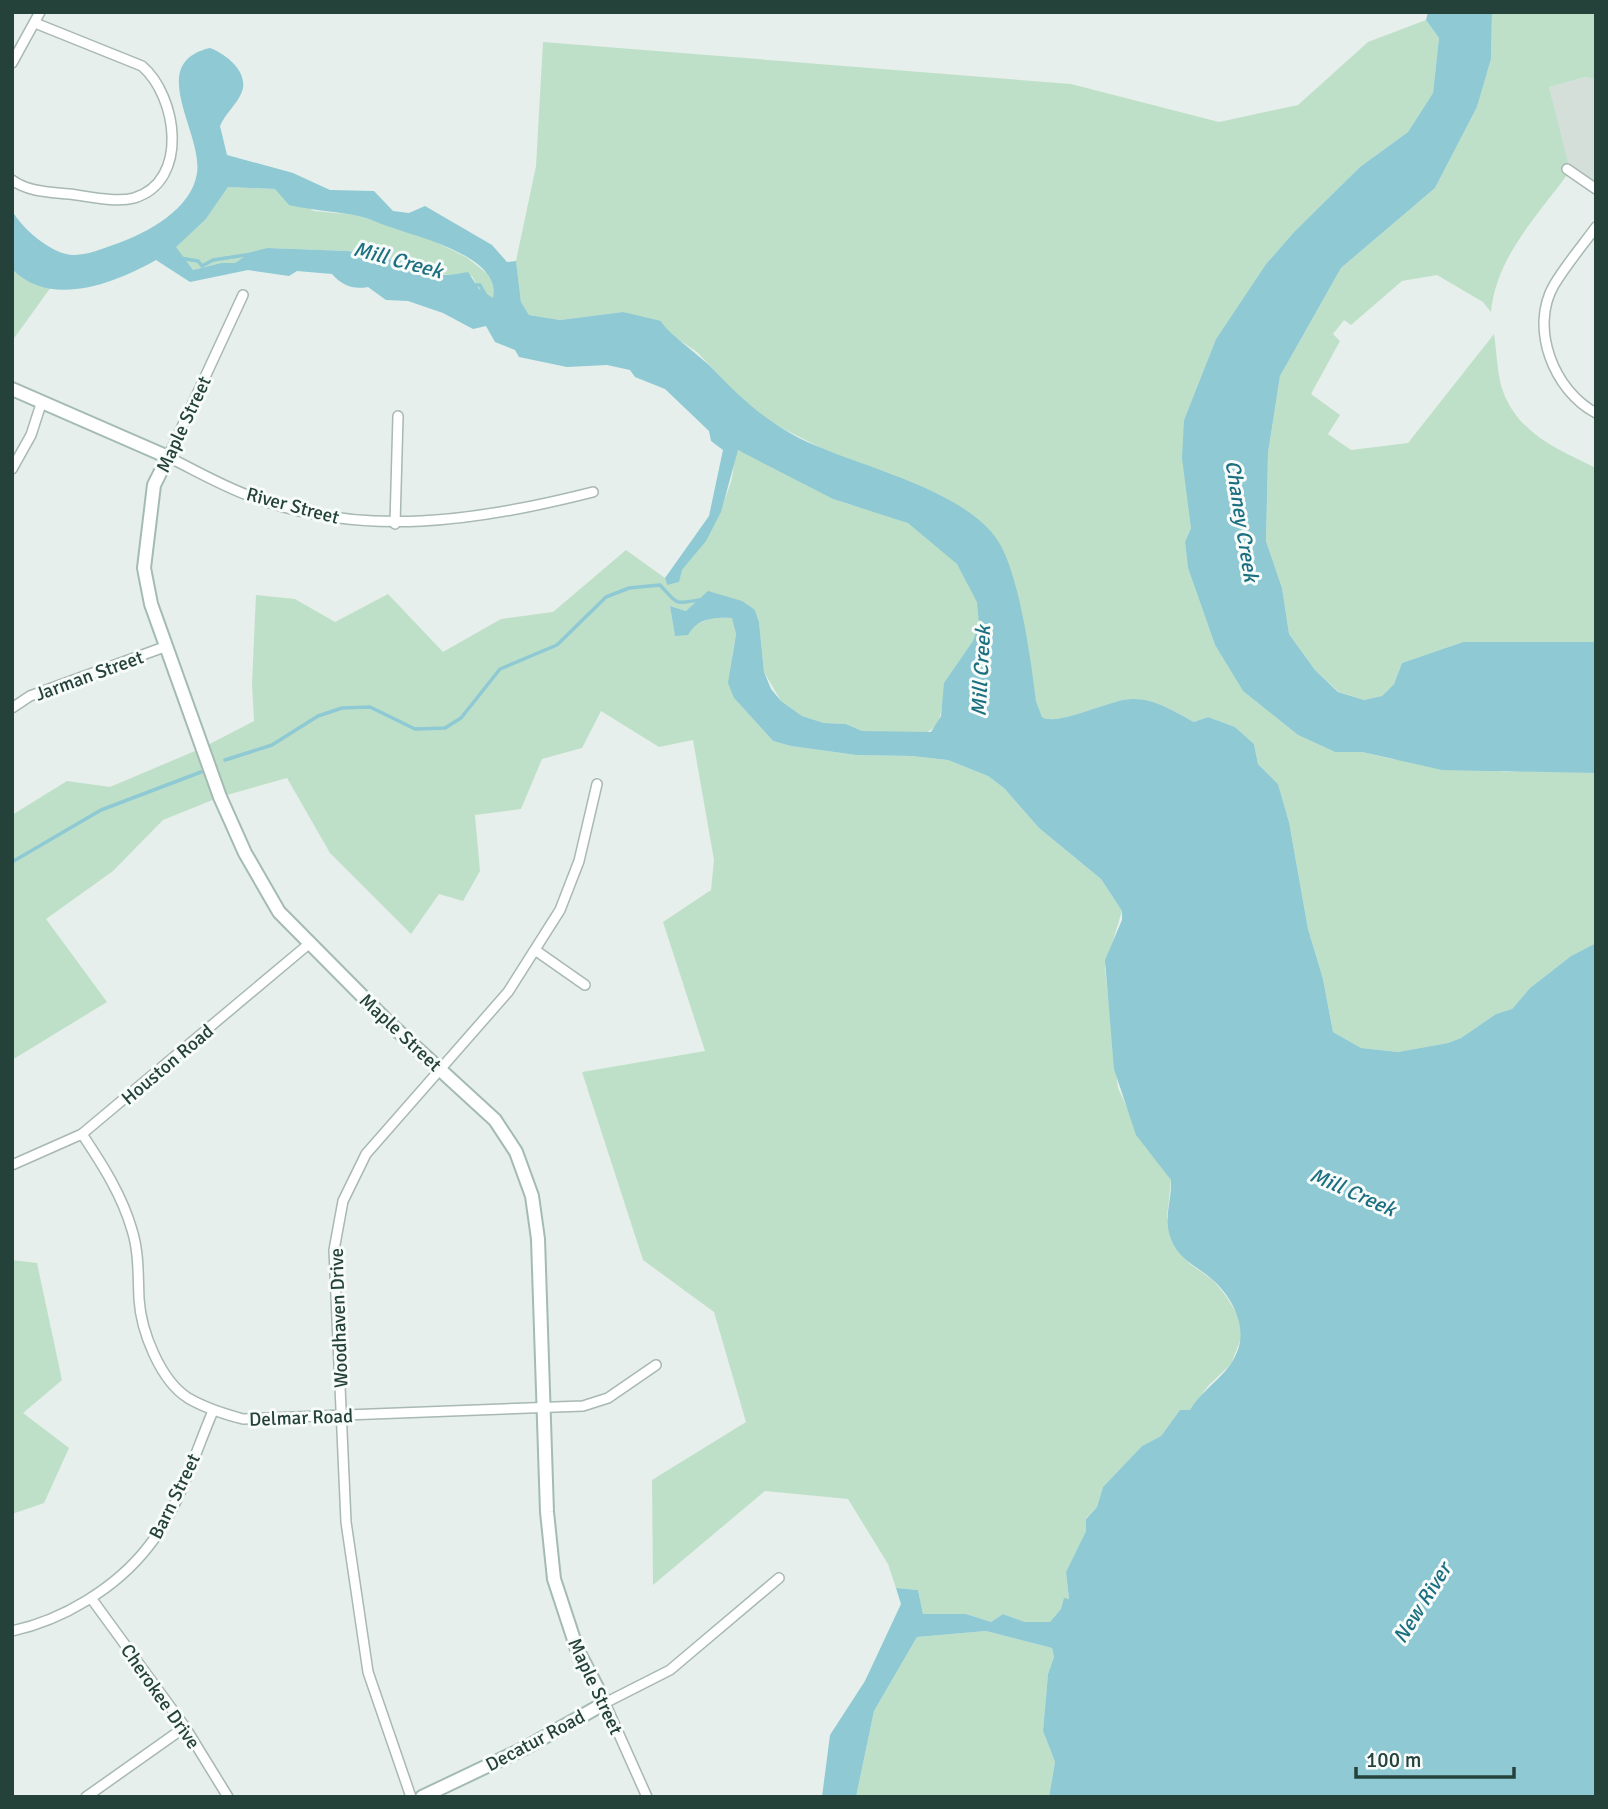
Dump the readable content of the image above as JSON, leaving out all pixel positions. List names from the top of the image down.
{
  "streets": {
    "street": [
      "Maple Street",
      "River Street",
      "Jarman Street",
      "Houston Road",
      "Woodhaven Drive",
      "Delmar Road",
      "Barn Street",
      "Cherokee Drive",
      "Decatur Road"
    ]
  },
  "crossings": [
    ["Maple Street", "River Street"],
    ["Maple Street", "Jarman Street"],
    ["Maple Street", "Houston Road"],
    ["Maple Street", "Woodhaven Drive"],
    ["Maple Street", "Delmar Road"],
    ["Maple Street", "Decatur Road"],
    ["Houston Road", "Delmar Road"],
    ["Woodhaven Drive", "Delmar Road"],
    ["Delmar Road", "Barn Street"],
    ["Barn Street", "Cherokee Drive"]
  ],
  "water": ["Mill Creek", "Chaney Creek", "New River"],
  "scale_bar": "100 m"
}
